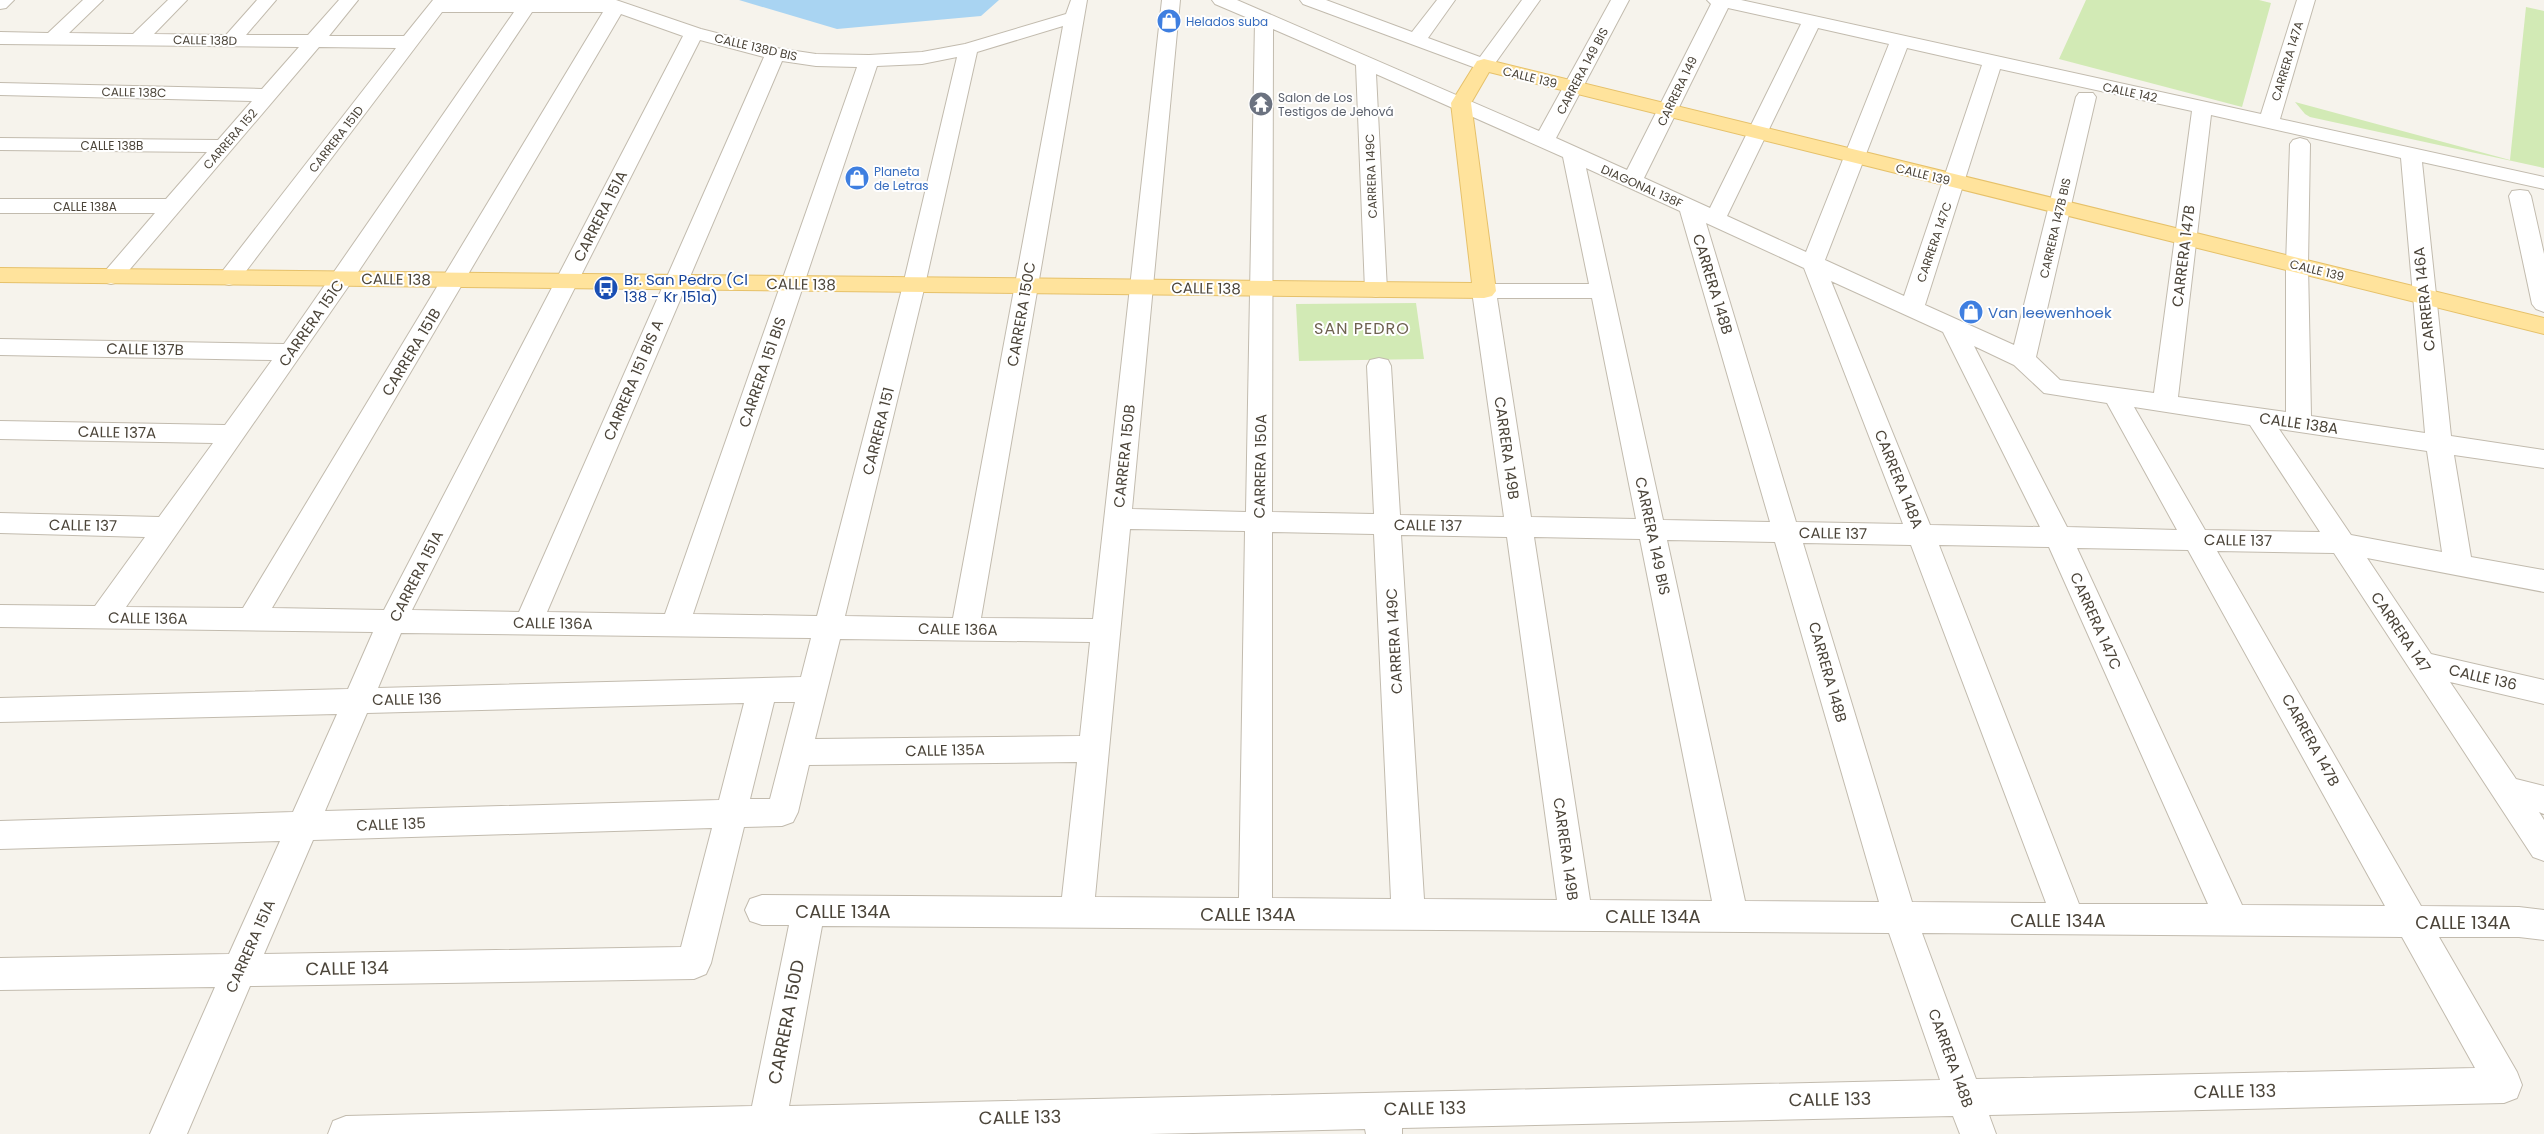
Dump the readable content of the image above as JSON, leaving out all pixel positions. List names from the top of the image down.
{
  "streets": {
    "main road": ["CALLE 139", "CALLE 138", "CARRERA 149B"],
    "street": [
      "CALLE 138D",
      "CALLE 138D BIS",
      "CARRERA 147A",
      "CARRERA 149 BIS",
      "CARRERA 149",
      "CALLE 138C",
      "CALLE 142",
      "CARRERA 152",
      "CARRERA 151D",
      "CALLE 138B",
      "CARRERA 149C",
      "DIAGONAL 138F",
      "CALLE 138A",
      "CARRERA 151A",
      "CARRERA 147B BIS",
      "CARRERA 147C",
      "CARRERA 147B",
      "CARRERA 148B",
      "CARRERA 146A",
      "CARRERA 150C",
      "CARRERA 151C",
      "CALLE 137B",
      "CARRERA 151B",
      "CARRERA 151 BIS",
      "CARRERA 151 BIS A",
      "CARRERA 151",
      "CALLE 137A",
      "CARRERA 150B",
      "CARRERA 150A",
      "CARRERA 148A",
      "CALLE 137",
      "CALLE 136A",
      "CARRERA 147",
      "CALLE 136",
      "CALLE 135A",
      "CALLE 135",
      "CALLE 134A",
      "CALLE 134",
      "CARRERA 150D",
      "CALLE 133"
    ]
  },
  "crossings": [
    ["CALLE 138D", "CARRERA 152"],
    ["CALLE 138D", "CARRERA 151D"],
    ["CALLE 138D BIS", "CARRERA 151D"],
    ["CALLE 138D BIS", "CARRERA 151A"],
    ["CALLE 138D BIS", "CARRERA 150C"],
    ["CALLE 138D BIS", "CARRERA 151C"],
    ["CALLE 138D BIS", "CARRERA 151B"],
    ["CALLE 138D BIS", "CARRERA 151 BIS"],
    ["CALLE 138D BIS", "CARRERA 151 BIS A"],
    ["CALLE 138D BIS", "CARRERA 151"],
    ["CARRERA 147A", "CALLE 142"],
    ["CARRERA 149 BIS", "CALLE 139"],
    ["CARRERA 149 BIS", "DIAGONAL 138F"],
    ["CARRERA 149 BIS", "CALLE 138"],
    ["CARRERA 149 BIS", "CALLE 137"],
    ["CARRERA 149 BIS", "CALLE 134A"],
    ["CALLE 139", "CARRERA 149"],
    ["CALLE 139", "CARRERA 147B BIS"],
    ["CALLE 139", "CARRERA 147C"],
    ["CALLE 139", "CARRERA 147B"],
    ["CALLE 139", "CARRERA 148B"],
    ["CALLE 139", "CARRERA 146A"],
    ["CARRERA 149", "CALLE 142"],
    ["CARRERA 149", "DIAGONAL 138F"],
    ["CALLE 138C", "CARRERA 152"],
    ["CALLE 142", "CARRERA 147C"],
    ["CALLE 142", "CARRERA 147B"],
    ["CALLE 142", "CARRERA 148B"],
    ["CALLE 142", "CARRERA 146A"],
    ["CARRERA 152", "CALLE 138B"],
    ["CARRERA 152", "CALLE 138A"],
    ["CARRERA 152", "CALLE 138"],
    ["CARRERA 151D", "CALLE 138"],
    ["CARRERA 149C", "DIAGONAL 138F"],
    ["CARRERA 149C", "CALLE 138"],
    ["CARRERA 149C", "CALLE 137"],
    ["CARRERA 149C", "CALLE 134A"],
    ["DIAGONAL 138F", "CALLE 138A"],
    ["DIAGONAL 138F", "CARRERA 147B BIS"],
    ["DIAGONAL 138F", "CARRERA 147C"],
    ["DIAGONAL 138F", "CARRERA 148B"],
    ["DIAGONAL 138F", "CARRERA 149B"],
    ["DIAGONAL 138F", "CARRERA 150A"],
    ["DIAGONAL 138F", "CARRERA 148A"],
    ["CALLE 138A", "CARRERA 147B"],
    ["CALLE 138A", "CARRERA 146A"],
    ["CALLE 138A", "CARRERA 147"],
    ["CARRERA 151A", "CALLE 138"],
    ["CARRERA 151A", "CALLE 136A"],
    ["CARRERA 151A", "CALLE 136"],
    ["CARRERA 151A", "CALLE 135"],
    ["CARRERA 151A", "CALLE 134"],
    ["CARRERA 147C", "CALLE 137"],
    ["CARRERA 147C", "CALLE 134A"],
    ["CARRERA 147B", "CALLE 137"],
    ["CARRERA 147B", "CALLE 134A"],
    ["CARRERA 147B", "CALLE 133"],
    ["CALLE 138", "CARRERA 150C"],
    ["CALLE 138", "CARRERA 151C"],
    ["CALLE 138", "CARRERA 151B"],
    ["CALLE 138", "CARRERA 151 BIS"],
    ["CALLE 138", "CARRERA 151 BIS A"],
    ["CALLE 138", "CARRERA 151"],
    ["CALLE 138", "CARRERA 149B"],
    ["CALLE 138", "CARRERA 150B"],
    ["CALLE 138", "CARRERA 150A"],
    ["CARRERA 148B", "CALLE 137"],
    ["CARRERA 148B", "CALLE 134A"],
    ["CARRERA 148B", "CALLE 133"],
    ["CARRERA 146A", "CALLE 137"],
    ["CARRERA 150C", "CALLE 136A"],
    ["CARRERA 151C", "CALLE 137B"],
    ["CARRERA 151C", "CALLE 137A"],
    ["CARRERA 151C", "CALLE 137"],
    ["CARRERA 151C", "CALLE 136A"],
    ["CARRERA 151B", "CALLE 136A"],
    ["CARRERA 151 BIS", "CALLE 136A"],
    ["CARRERA 151 BIS A", "CALLE 136A"],
    ["CARRERA 151", "CALLE 136A"],
    ["CARRERA 151", "CALLE 136"],
    ["CARRERA 151", "CALLE 135A"],
    ["CARRERA 151", "CALLE 135"],
    ["CARRERA 149B", "CALLE 137"],
    ["CARRERA 149B", "CALLE 134A"],
    ["CARRERA 150B", "CALLE 137"],
    ["CARRERA 150B", "CALLE 136A"],
    ["CARRERA 150B", "CALLE 135A"],
    ["CARRERA 150B", "CALLE 134A"],
    ["CARRERA 150A", "CALLE 137"],
    ["CARRERA 150A", "CALLE 134A"],
    ["CARRERA 148A", "CALLE 137"],
    ["CARRERA 148A", "CALLE 134A"],
    ["CALLE 137", "CARRERA 147"],
    ["CARRERA 147", "CALLE 136"],
    ["CALLE 135", "CALLE 134"],
    ["CALLE 134A", "CARRERA 150D"],
    ["CARRERA 150D", "CALLE 133"]
  ],
  "districts": ["SAN PEDRO"],
  "places": {
    "shop": ["Helados suba", "Planeta de Letras", "Van leewenhoek"],
    "temple": ["Salon de Los Testigos de Jehová"],
    "bus stop": ["Br. San Pedro (Cl 138 - Kr 151a)"]
  }
}
